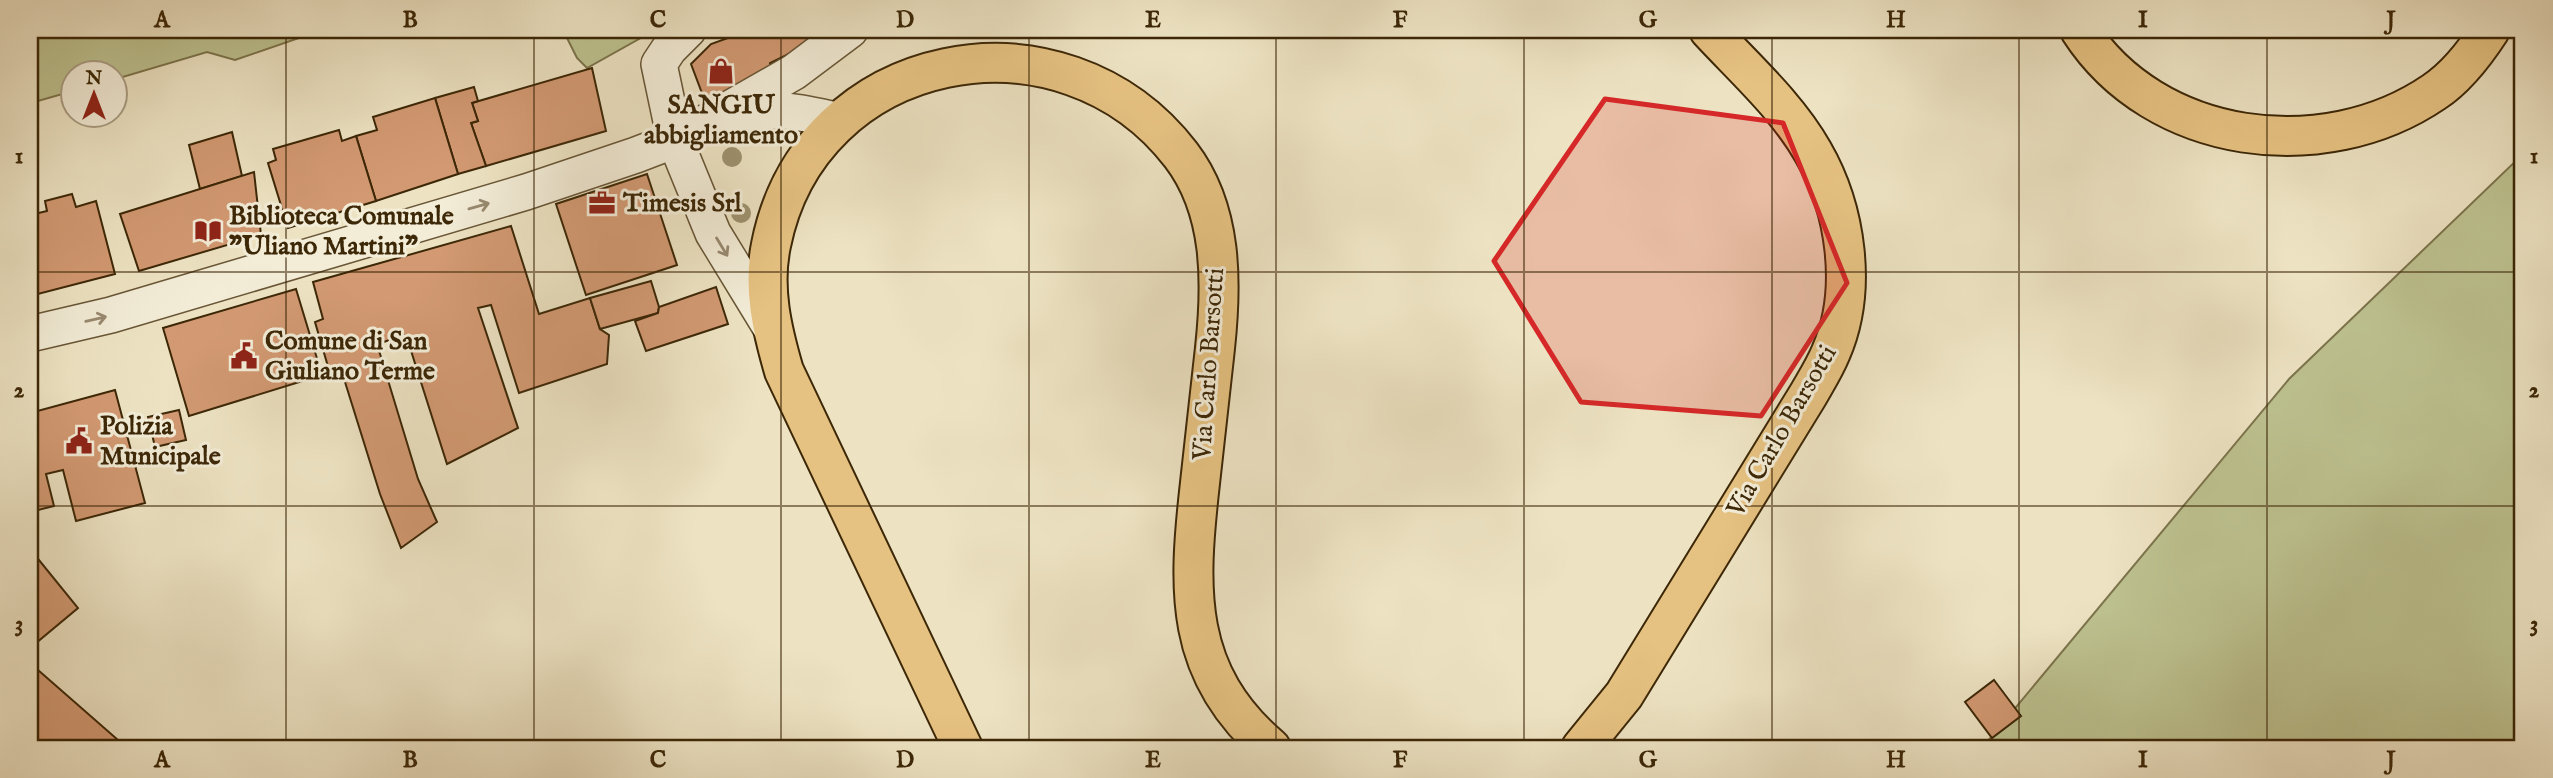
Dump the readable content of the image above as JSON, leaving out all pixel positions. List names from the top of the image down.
{
  "streets": {
    "main road": ["Via Carlo Barsotti"]
  },
  "places": {
    "shop": ["SANGIU abbigliamento"],
    "office": ["Timesis Srl"],
    "library": ["Biblioteca Comunale \"Uliano Martini\""],
    "public building": ["Comune di San Giuliano Terme", "Polizia Municipale"]
  },
  "north": "top",
  "grid": {
    "columns": [
      "A",
      "B",
      "C",
      "D",
      "E",
      "F",
      "G",
      "H",
      "I",
      "J"
    ],
    "rows": ["1", "2", "3"]
  }
}
